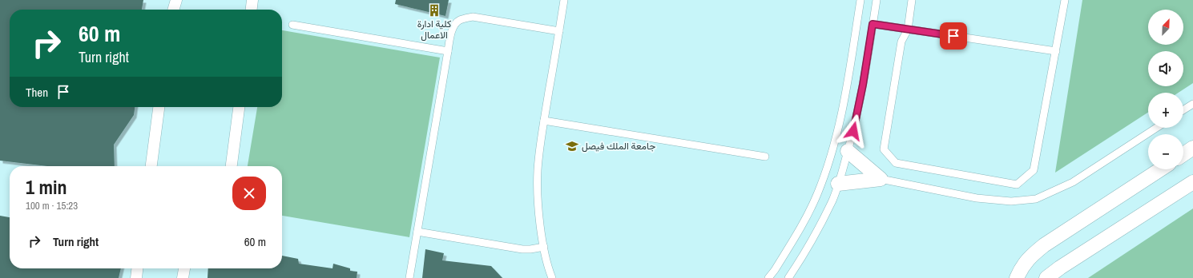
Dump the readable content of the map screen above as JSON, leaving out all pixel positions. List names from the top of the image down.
{
  "places": {
    "building": ["كلية ادارة الاعمال"],
    "school or university": ["جامعة الملك فيصل"]
  },
  "north": "top right",
  "page": {
    "map_buttons": ["+", "−"],
    "turn": ["60 m", "Turn right"],
    "then": "Then",
    "heading": ["1 min", "100 m · 15:23"],
    "list": [
      {
        "name": "Turn right",
        "value": "60 m"
      }
    ]
  }
}
